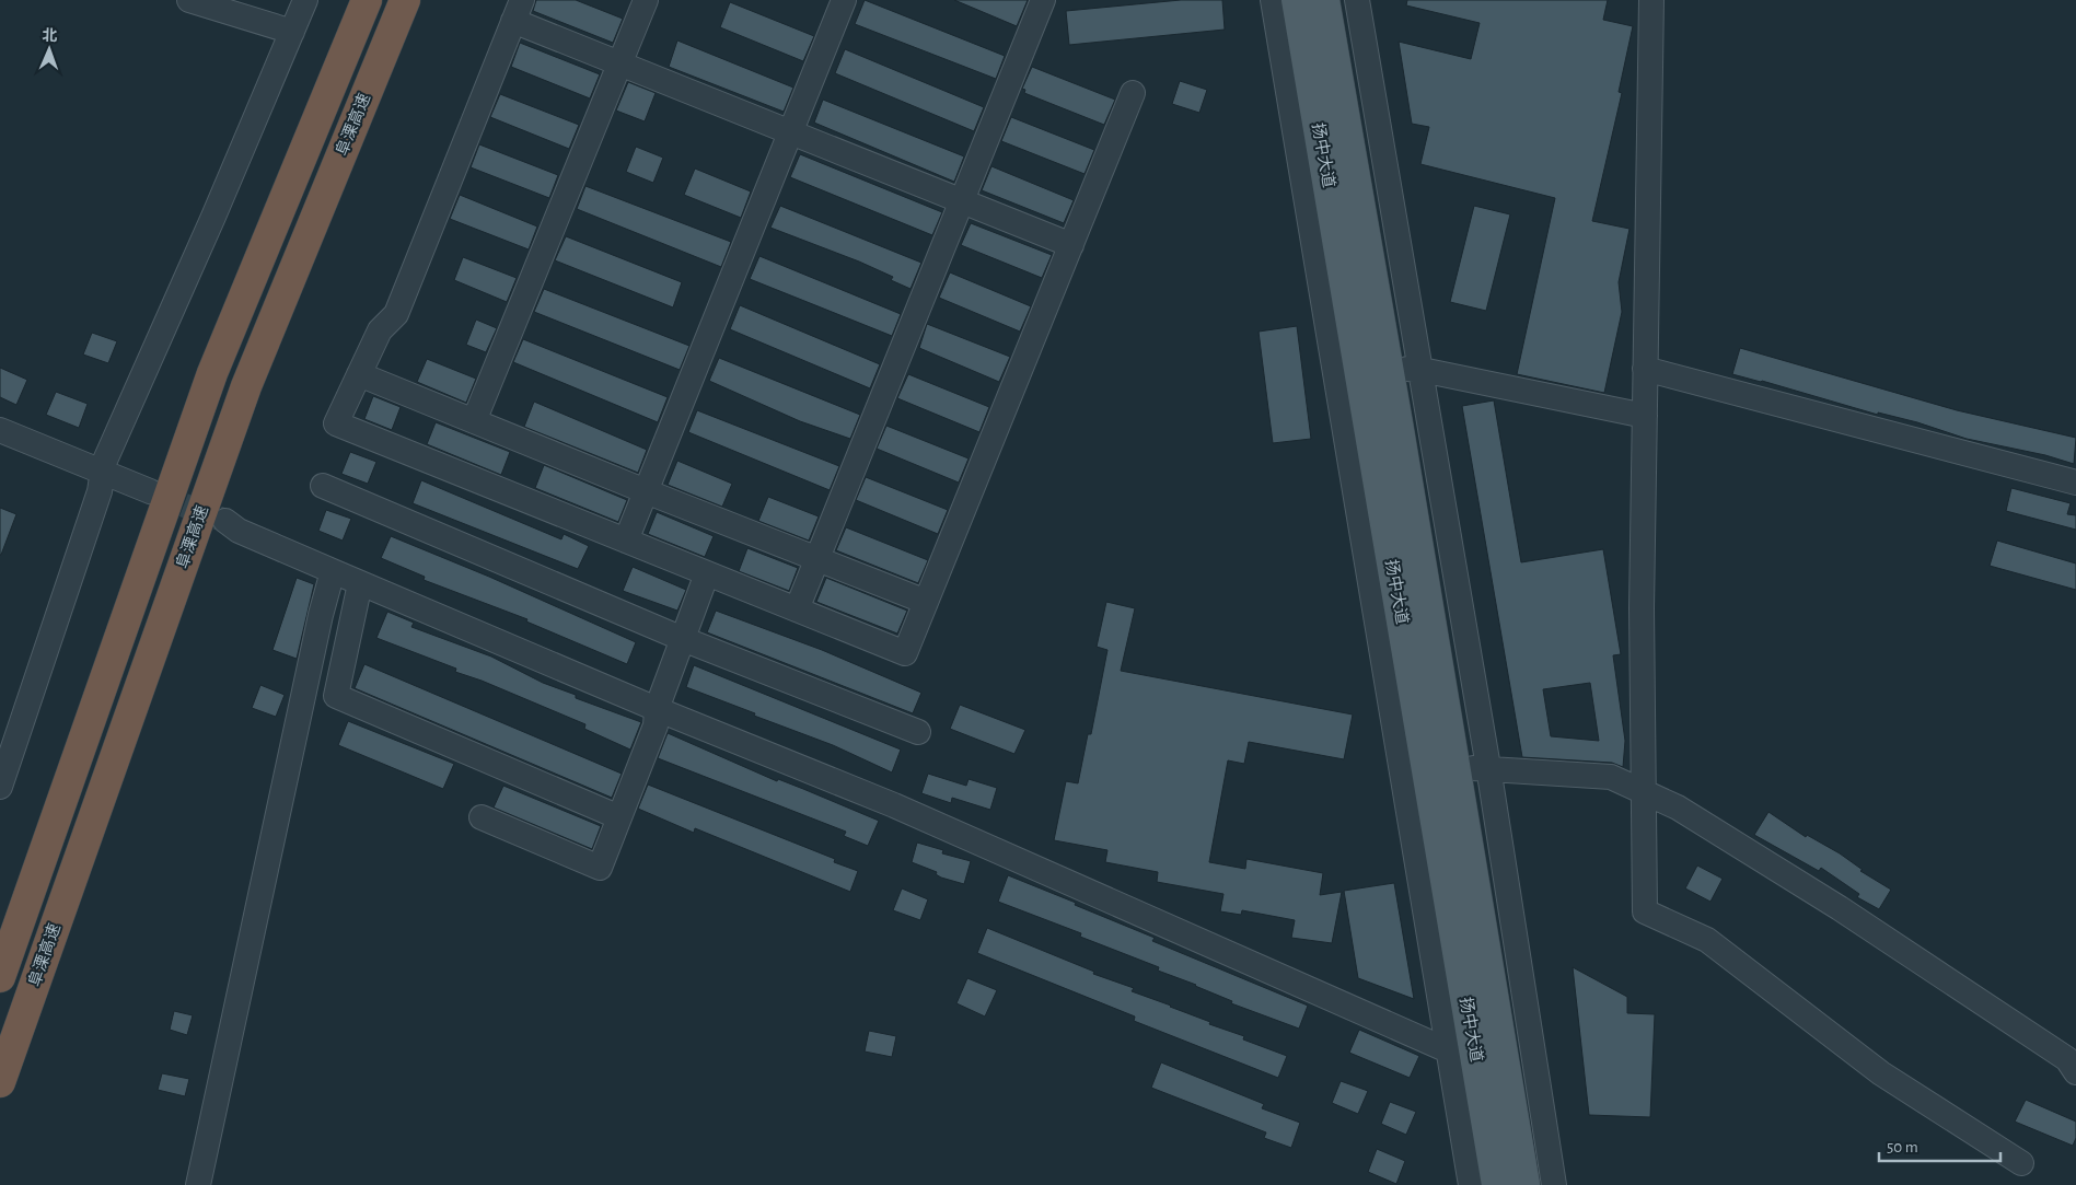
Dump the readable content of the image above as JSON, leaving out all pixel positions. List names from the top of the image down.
{
  "streets": {
    "highway": ["阜溧高速"],
    "main road": ["扬中大道"]
  },
  "scale_bar": "50 m",
  "north": "top"
}
